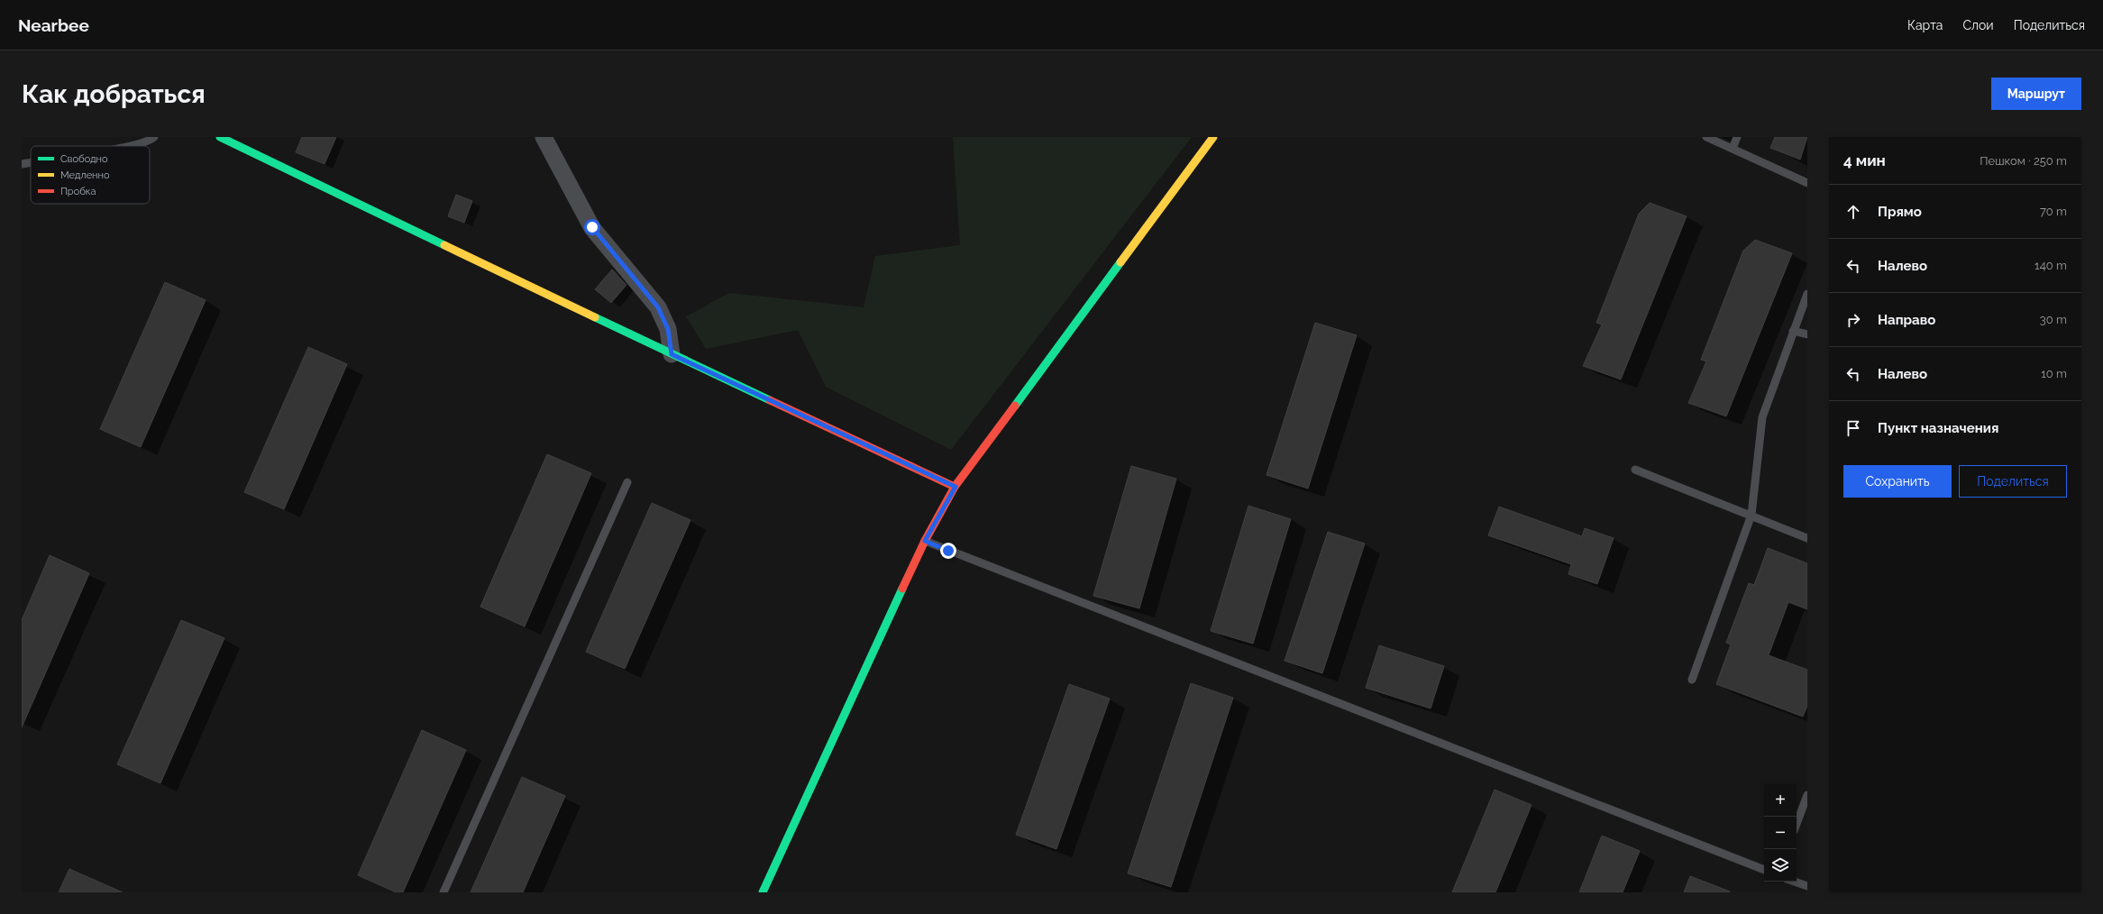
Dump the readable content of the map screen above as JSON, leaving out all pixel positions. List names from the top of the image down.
{
  "legend": ["Свободно", "Медленно", "Пробка"],
  "page": {
    "header": "Nearbee",
    "nav": ["Карта", "Слои", "Поделиться"],
    "buttons": [
      "Маршрут",
      ["Сохранить", "Поделиться"]
    ],
    "title": "Как добраться",
    "heading": ["4 мин", "Пешком · 250 m"],
    "list": [
      ["Прямо", "70 m"],
      ["Налево", "140 m"],
      ["Направо", "30 m"],
      ["Налево", "10 m"],
      "Пункт назначения"
    ],
    "map_buttons": ["+", "−"]
  }
}
